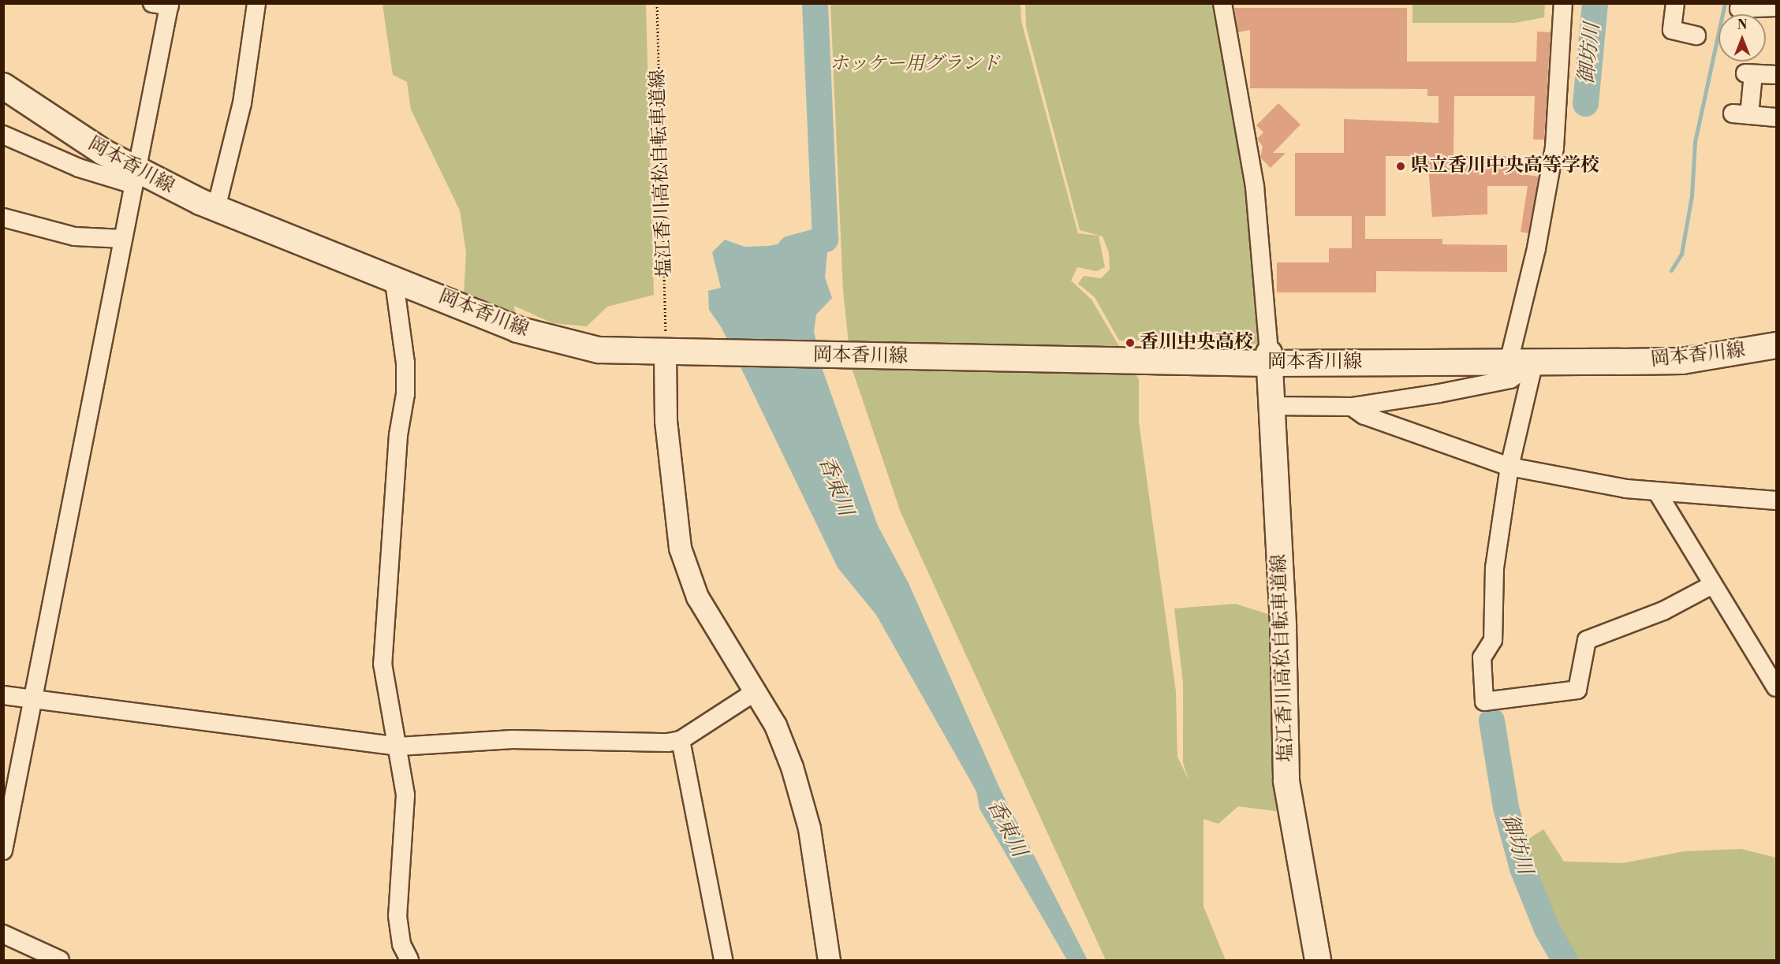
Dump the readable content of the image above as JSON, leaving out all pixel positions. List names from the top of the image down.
{
  "streets": {
    "main road": ["岡本香川線", "塩江香川高松自転車道線"]
  },
  "crossings": [
    ["岡本香川線", "塩江香川高松自転車道線"]
  ],
  "water": ["御坊川", "香東川"],
  "parks": ["ホッケー用グランド"],
  "places": ["県立香川中央高等学校", "香川中央高校"],
  "north": "top"
}
